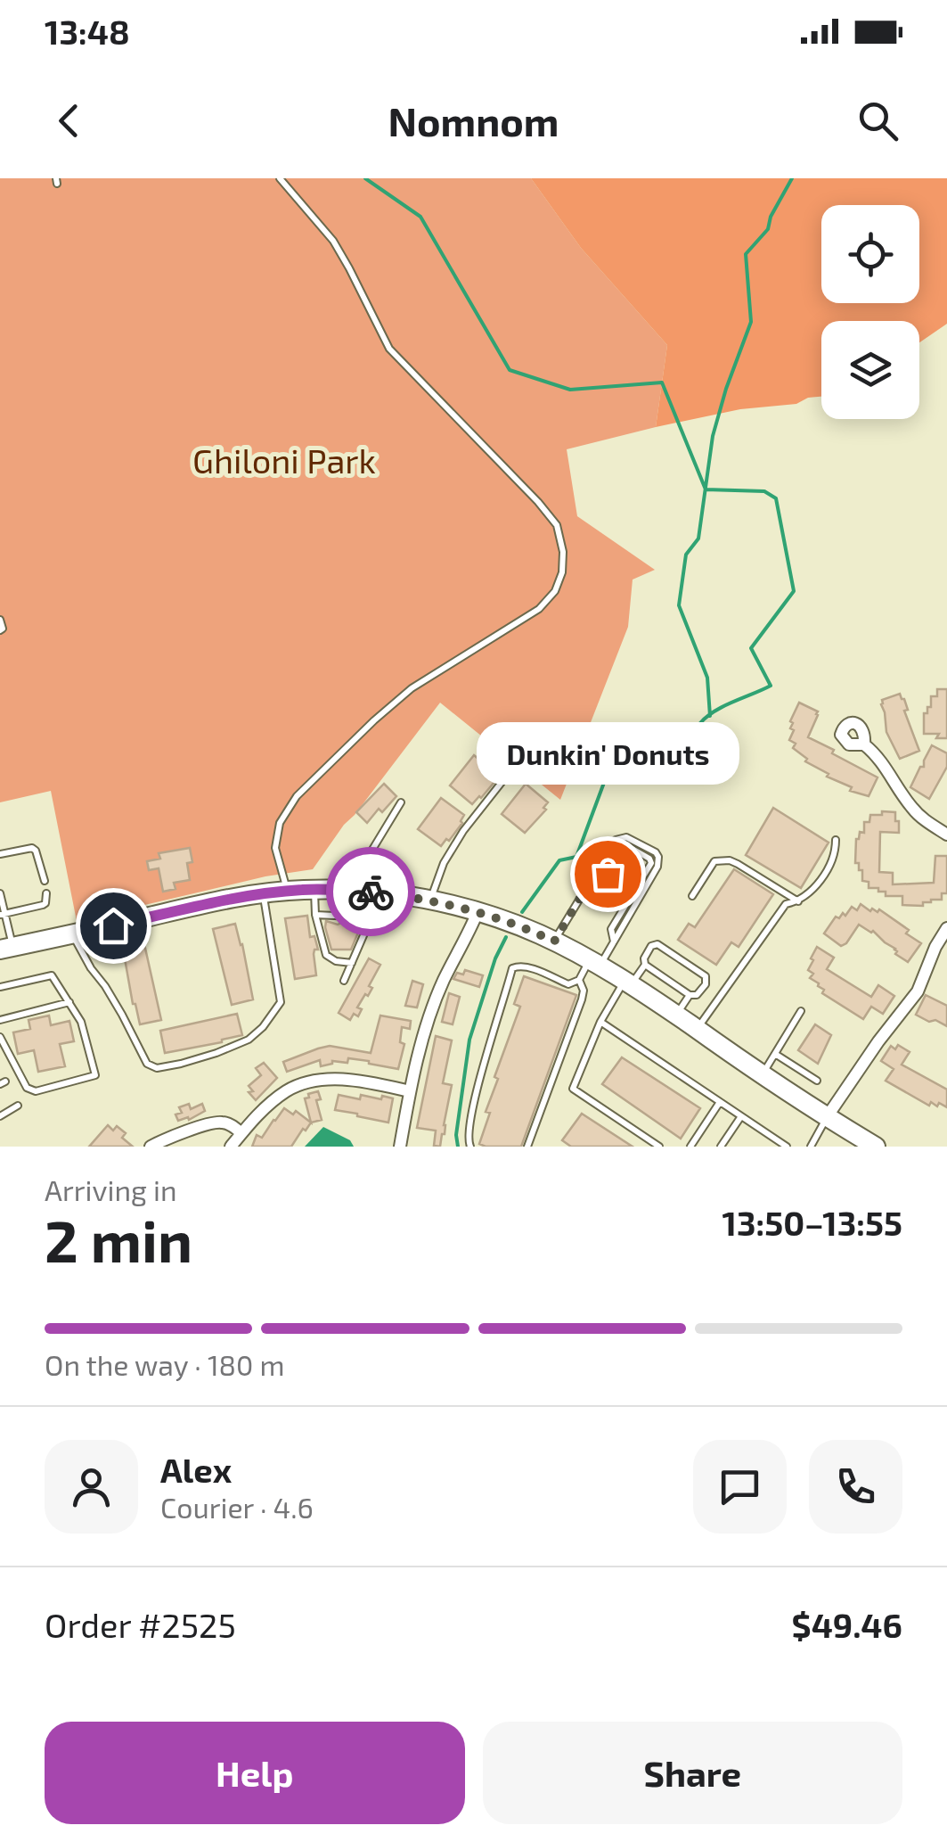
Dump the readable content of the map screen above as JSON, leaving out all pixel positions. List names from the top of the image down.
{
  "parks": ["Ghiloni Park"],
  "places": ["Dunkin' Donuts"],
  "page": {
    "status": "13:48",
    "header": "Nomnom",
    "bubble": "Dunkin' Donuts",
    "heading": ["2 min", "Arriving in", "13:50–13:55"],
    "panel": [
      "Alex",
      "Courier · 4.6",
      "Order #2525",
      "$49.46"
    ],
    "bar": "On the way · 180 m",
    "buttons": ["Help", "Share"]
  }
}
